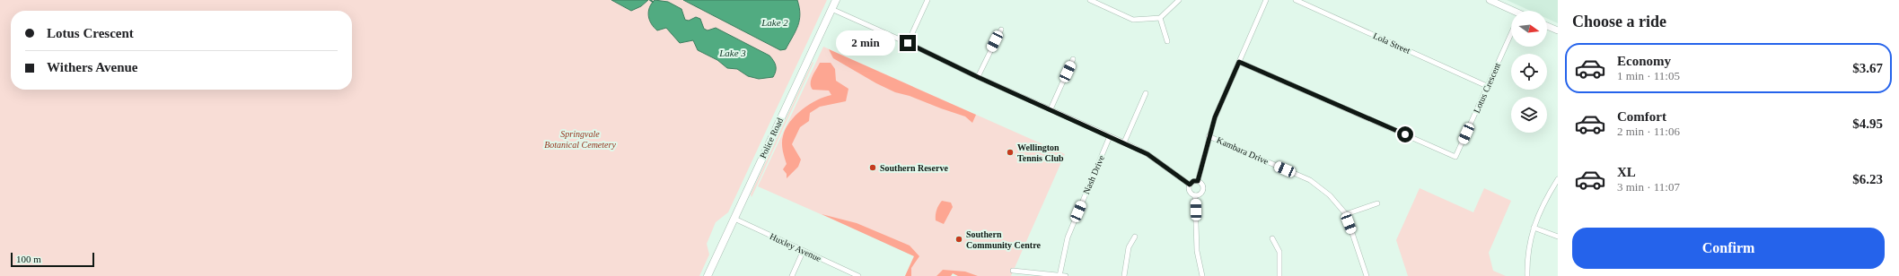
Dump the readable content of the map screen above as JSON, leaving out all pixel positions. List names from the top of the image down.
{
  "streets": {
    "main road": ["Police Road"],
    "street": [
      "Lola Street",
      "Lotus Crescent",
      "Kambara Drive",
      "Nash Drive",
      "Huxley Avenue"
    ]
  },
  "crossings": [
    ["Lola Street", "Lotus Crescent"],
    ["Police Road", "Huxley Avenue"]
  ],
  "water": ["Lake 2", "Lake 3"],
  "parks": ["Springvale Botanical Cemetery"],
  "places": ["Wellington Tennis Club", "Southern Reserve", "Southern Community Centre"],
  "scale_bar": "100 m",
  "north": "right",
  "page": {
    "heading": "Choose a ride",
    "banner": ["Lotus Crescent", "Withers Avenue"],
    "bubble": "2 min",
    "list": [
      {
        "name": "Economy",
        "note": "1 min · 11:05",
        "value": "$3.67"
      },
      {
        "name": "Comfort",
        "note": "2 min · 11:06",
        "value": "$4.95"
      },
      {
        "name": "XL",
        "note": "3 min · 11:07",
        "value": "$6.23"
      }
    ],
    "buttons": "Confirm",
    "scale": "100 m"
  }
}
